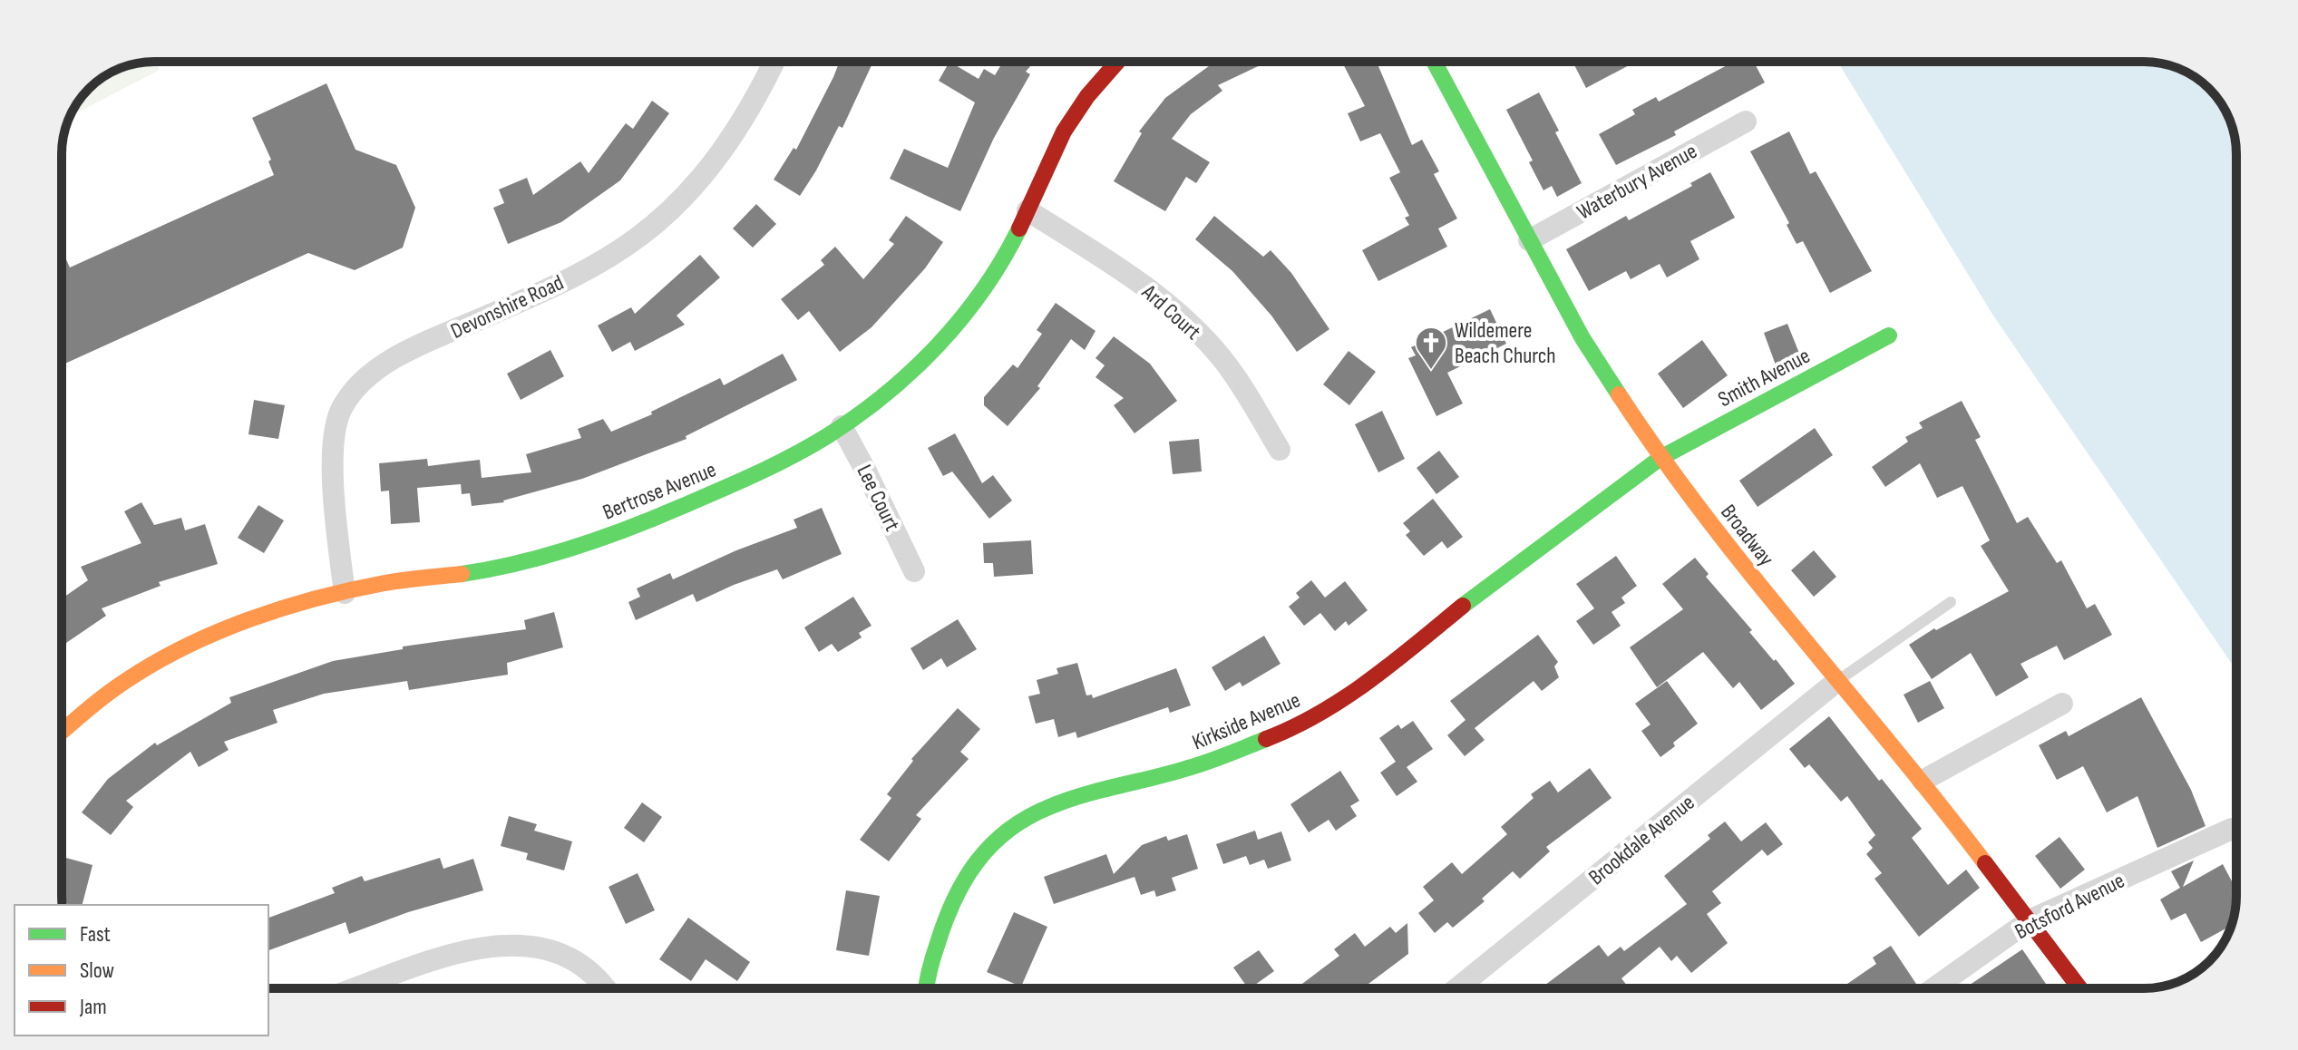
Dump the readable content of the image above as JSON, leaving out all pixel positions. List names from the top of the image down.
{
  "streets": {
    "street": [
      "Waterbury Avenue",
      "Devonshire Road",
      "Ard Court",
      "Smith Avenue",
      "Bertrose Avenue",
      "Lee Court",
      "Broadway",
      "Kirkside Avenue",
      "Brookdale Avenue",
      "Botsford Avenue"
    ]
  },
  "crossings": [
    ["Waterbury Avenue", "Broadway"],
    ["Devonshire Road", "Bertrose Avenue"],
    ["Ard Court", "Bertrose Avenue"],
    ["Smith Avenue", "Broadway"],
    ["Smith Avenue", "Kirkside Avenue"],
    ["Bertrose Avenue", "Lee Court"],
    ["Broadway", "Kirkside Avenue"],
    ["Broadway", "Brookdale Avenue"],
    ["Broadway", "Botsford Avenue"]
  ],
  "places": {
    "church": ["Wildemere Beach Church"]
  },
  "legend": ["Fast", "Slow", "Jam"]
}
